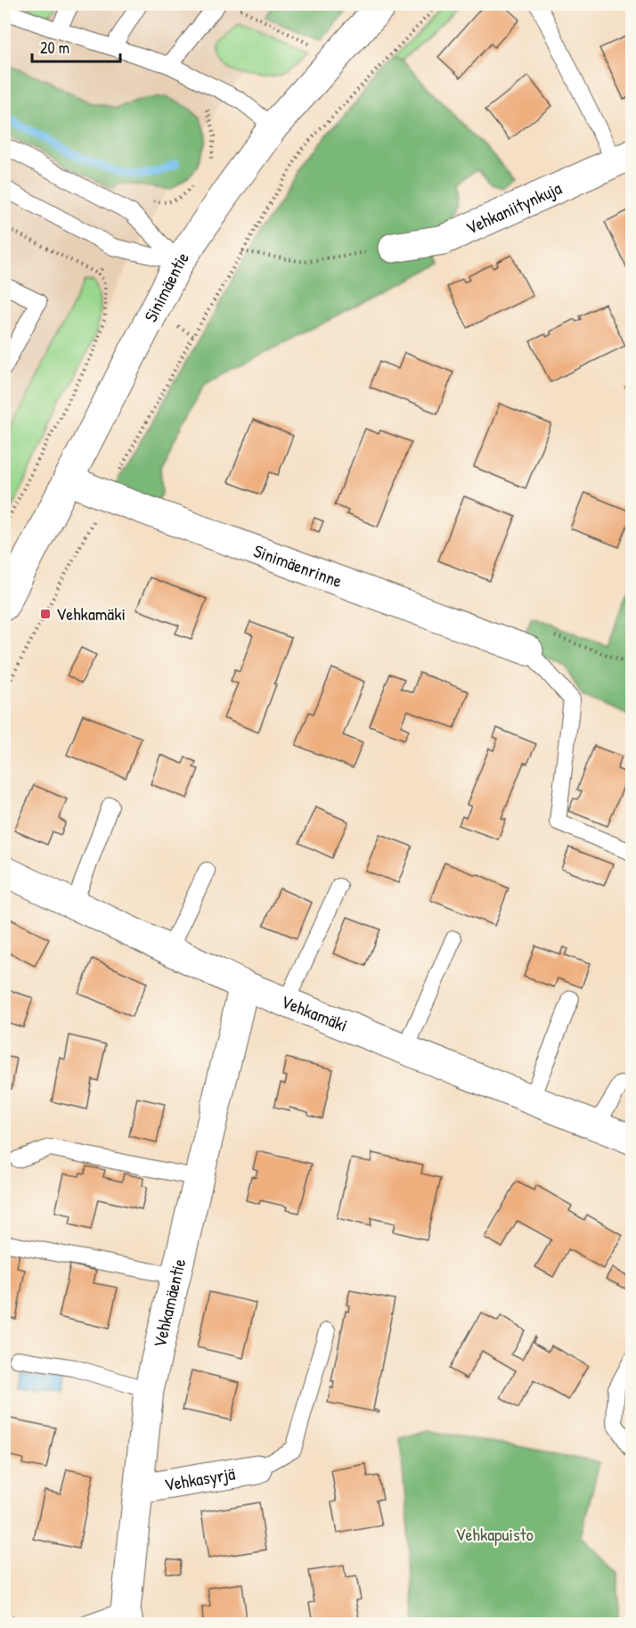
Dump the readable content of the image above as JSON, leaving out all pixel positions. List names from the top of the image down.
{
  "streets": {
    "street": [
      "Vehkaniitynkuja",
      "Sinimäentie",
      "Sinimäenrinne",
      "Vehkamäki",
      "Vehkamäentie",
      "Vehkasyrjä"
    ]
  },
  "crossings": [
    ["Sinimäentie", "Sinimäenrinne"],
    ["Vehkamäki", "Vehkamäentie"],
    ["Vehkamäentie", "Vehkasyrjä"]
  ],
  "parks": ["Vehkapuisto"],
  "places": {
    "transit": ["Vehkamäki"]
  },
  "scale_bar": "20 m"
}
